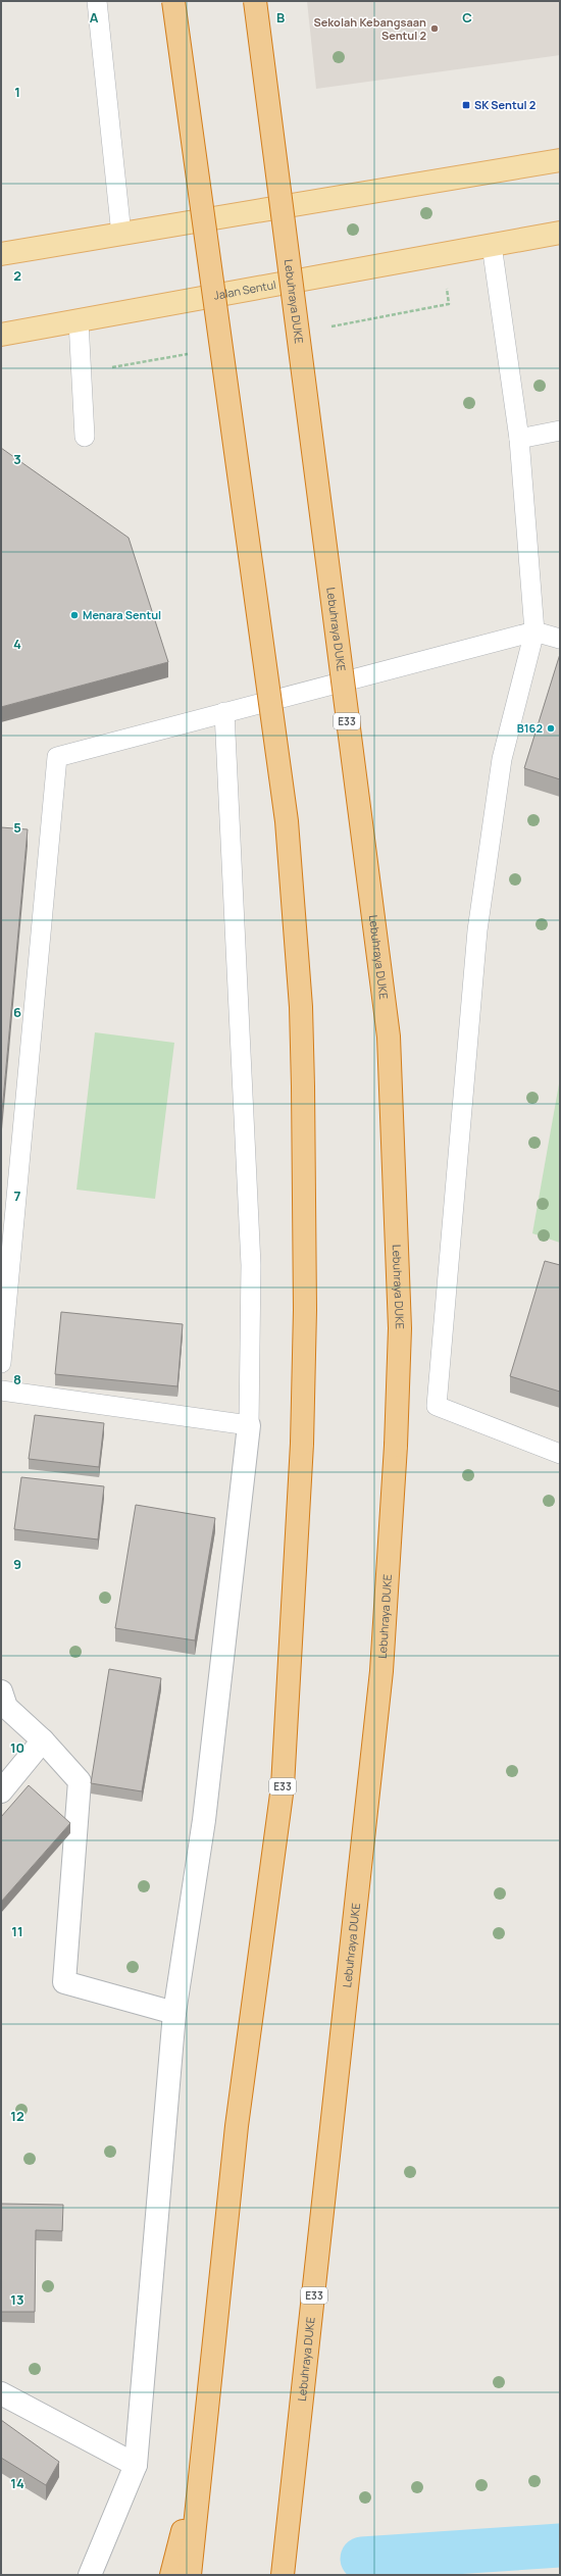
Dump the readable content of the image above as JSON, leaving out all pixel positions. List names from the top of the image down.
{
  "streets": {
    "highway": ["Lebuhraya DUKE", "E33"],
    "main road": ["Jalan Sentul"]
  },
  "places": {
    "other": ["Sekolah Kebangsaan Sentul 2", "Menara Sentul", "B162"],
    "transit": ["SK Sentul 2"]
  },
  "grid": {
    "columns": ["A", "B", "C"],
    "rows": [
      "1",
      "2",
      "3",
      "4",
      "5",
      "6",
      "7",
      "8",
      "9",
      "10",
      "11",
      "12",
      "13",
      "14"
    ]
  }
}
